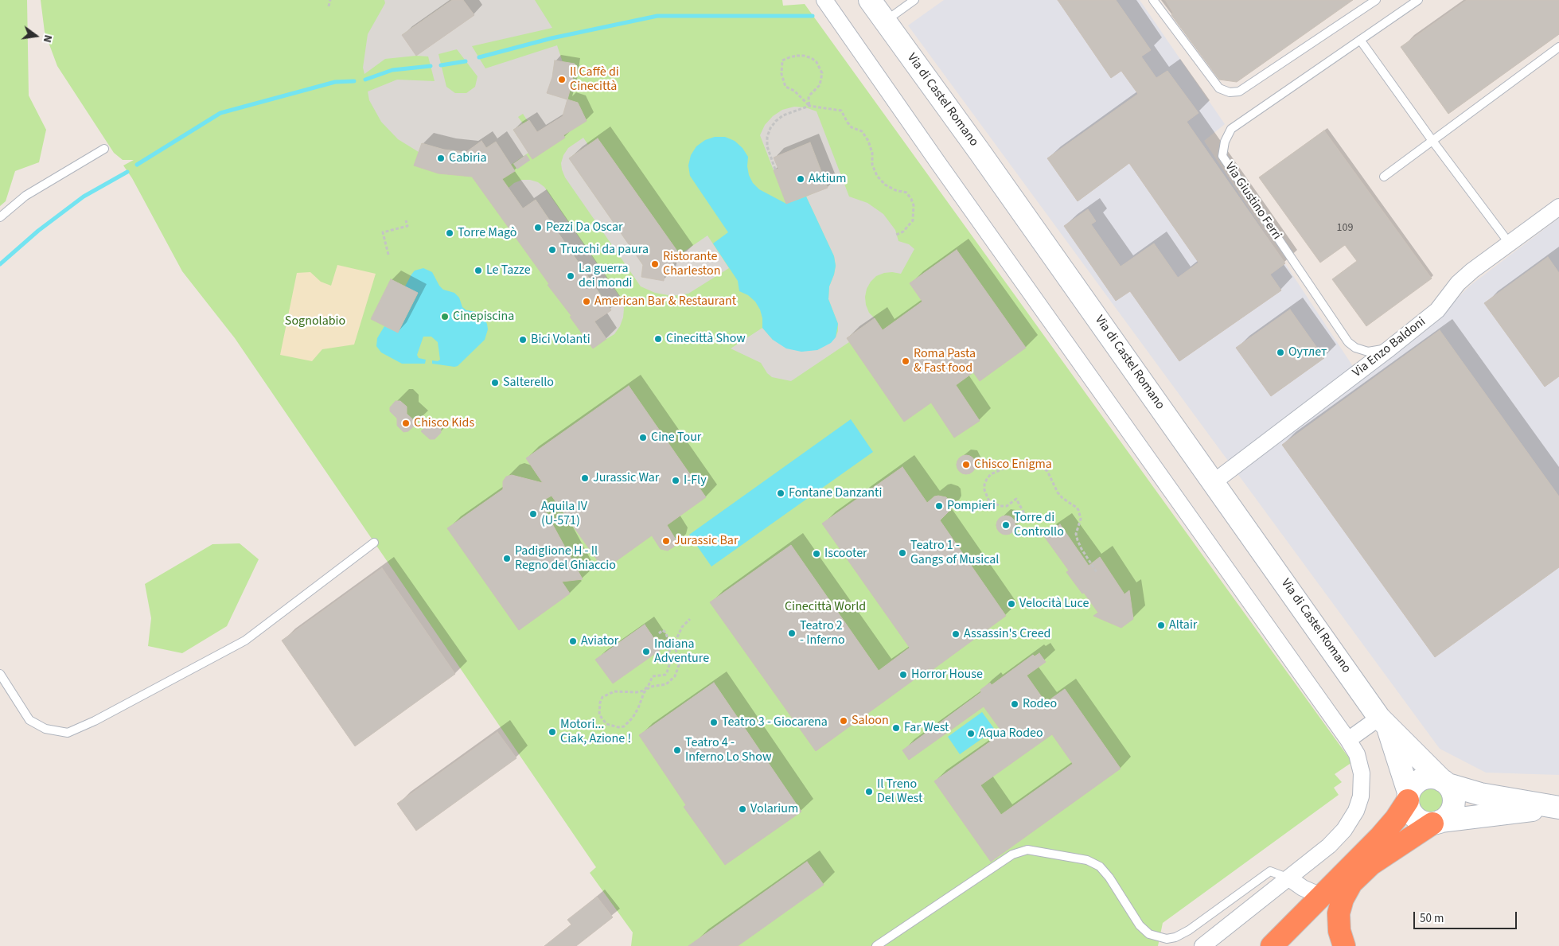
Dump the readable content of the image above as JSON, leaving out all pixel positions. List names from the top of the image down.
{
  "streets": {
    "street": ["Via di Castel Romano", "Via Enzo Baldoni"],
    "lane": ["Via Giustino Ferri"]
  },
  "crossings": [
    ["Via di Castel Romano", "Via Enzo Baldoni"],
    ["Via Giustino Ferri", "Via Enzo Baldoni"]
  ],
  "parks": ["Sognolabio", "Cinecittà World"],
  "places": [
    "Il Caffè di Cinecittà",
    "Cabiria",
    "Aktium",
    "Pezzi Da Oscar",
    "Torre Magò",
    "Trucchi da paura",
    "Ristorante Charleston",
    "Le Tazze",
    "La guerra dei mondi",
    "American Bar & Restaurant",
    "Cinepiscina",
    "Cinecittà Show",
    "Bici Volanti",
    "Оутлет",
    "Roma Pasta & Fast food",
    "Salterello",
    "Chisco Kids",
    "Cine Tour",
    "Chisco Enigma",
    "Jurassic War",
    "I-Fly",
    "Fontane Danzanti",
    "Pompieri",
    "Aquila IV (U-571)",
    "Torre di Controllo",
    "Jurassic Bar",
    "Teatro 1 - Gangs of Musical",
    "Iscooter",
    "Padiglione H - Il Regno del Ghiaccio",
    "Velocità Luce",
    "Altair",
    "Teatro 2 - Inferno",
    "Assassin's Creed",
    "Aviator",
    "Indiana Adventure",
    "Horror House",
    "Rodeo",
    "Saloon",
    "Teatro 3 - Giocarena",
    "Far West",
    "Motori... Ciak, Azione !",
    "Aqua Rodeo",
    "Teatro 4 - Inferno Lo Show",
    "Il Treno Del West",
    "Volarium"
  ],
  "house_numbers": ["109"],
  "scale_bar": "50 m",
  "north": "right"
}
